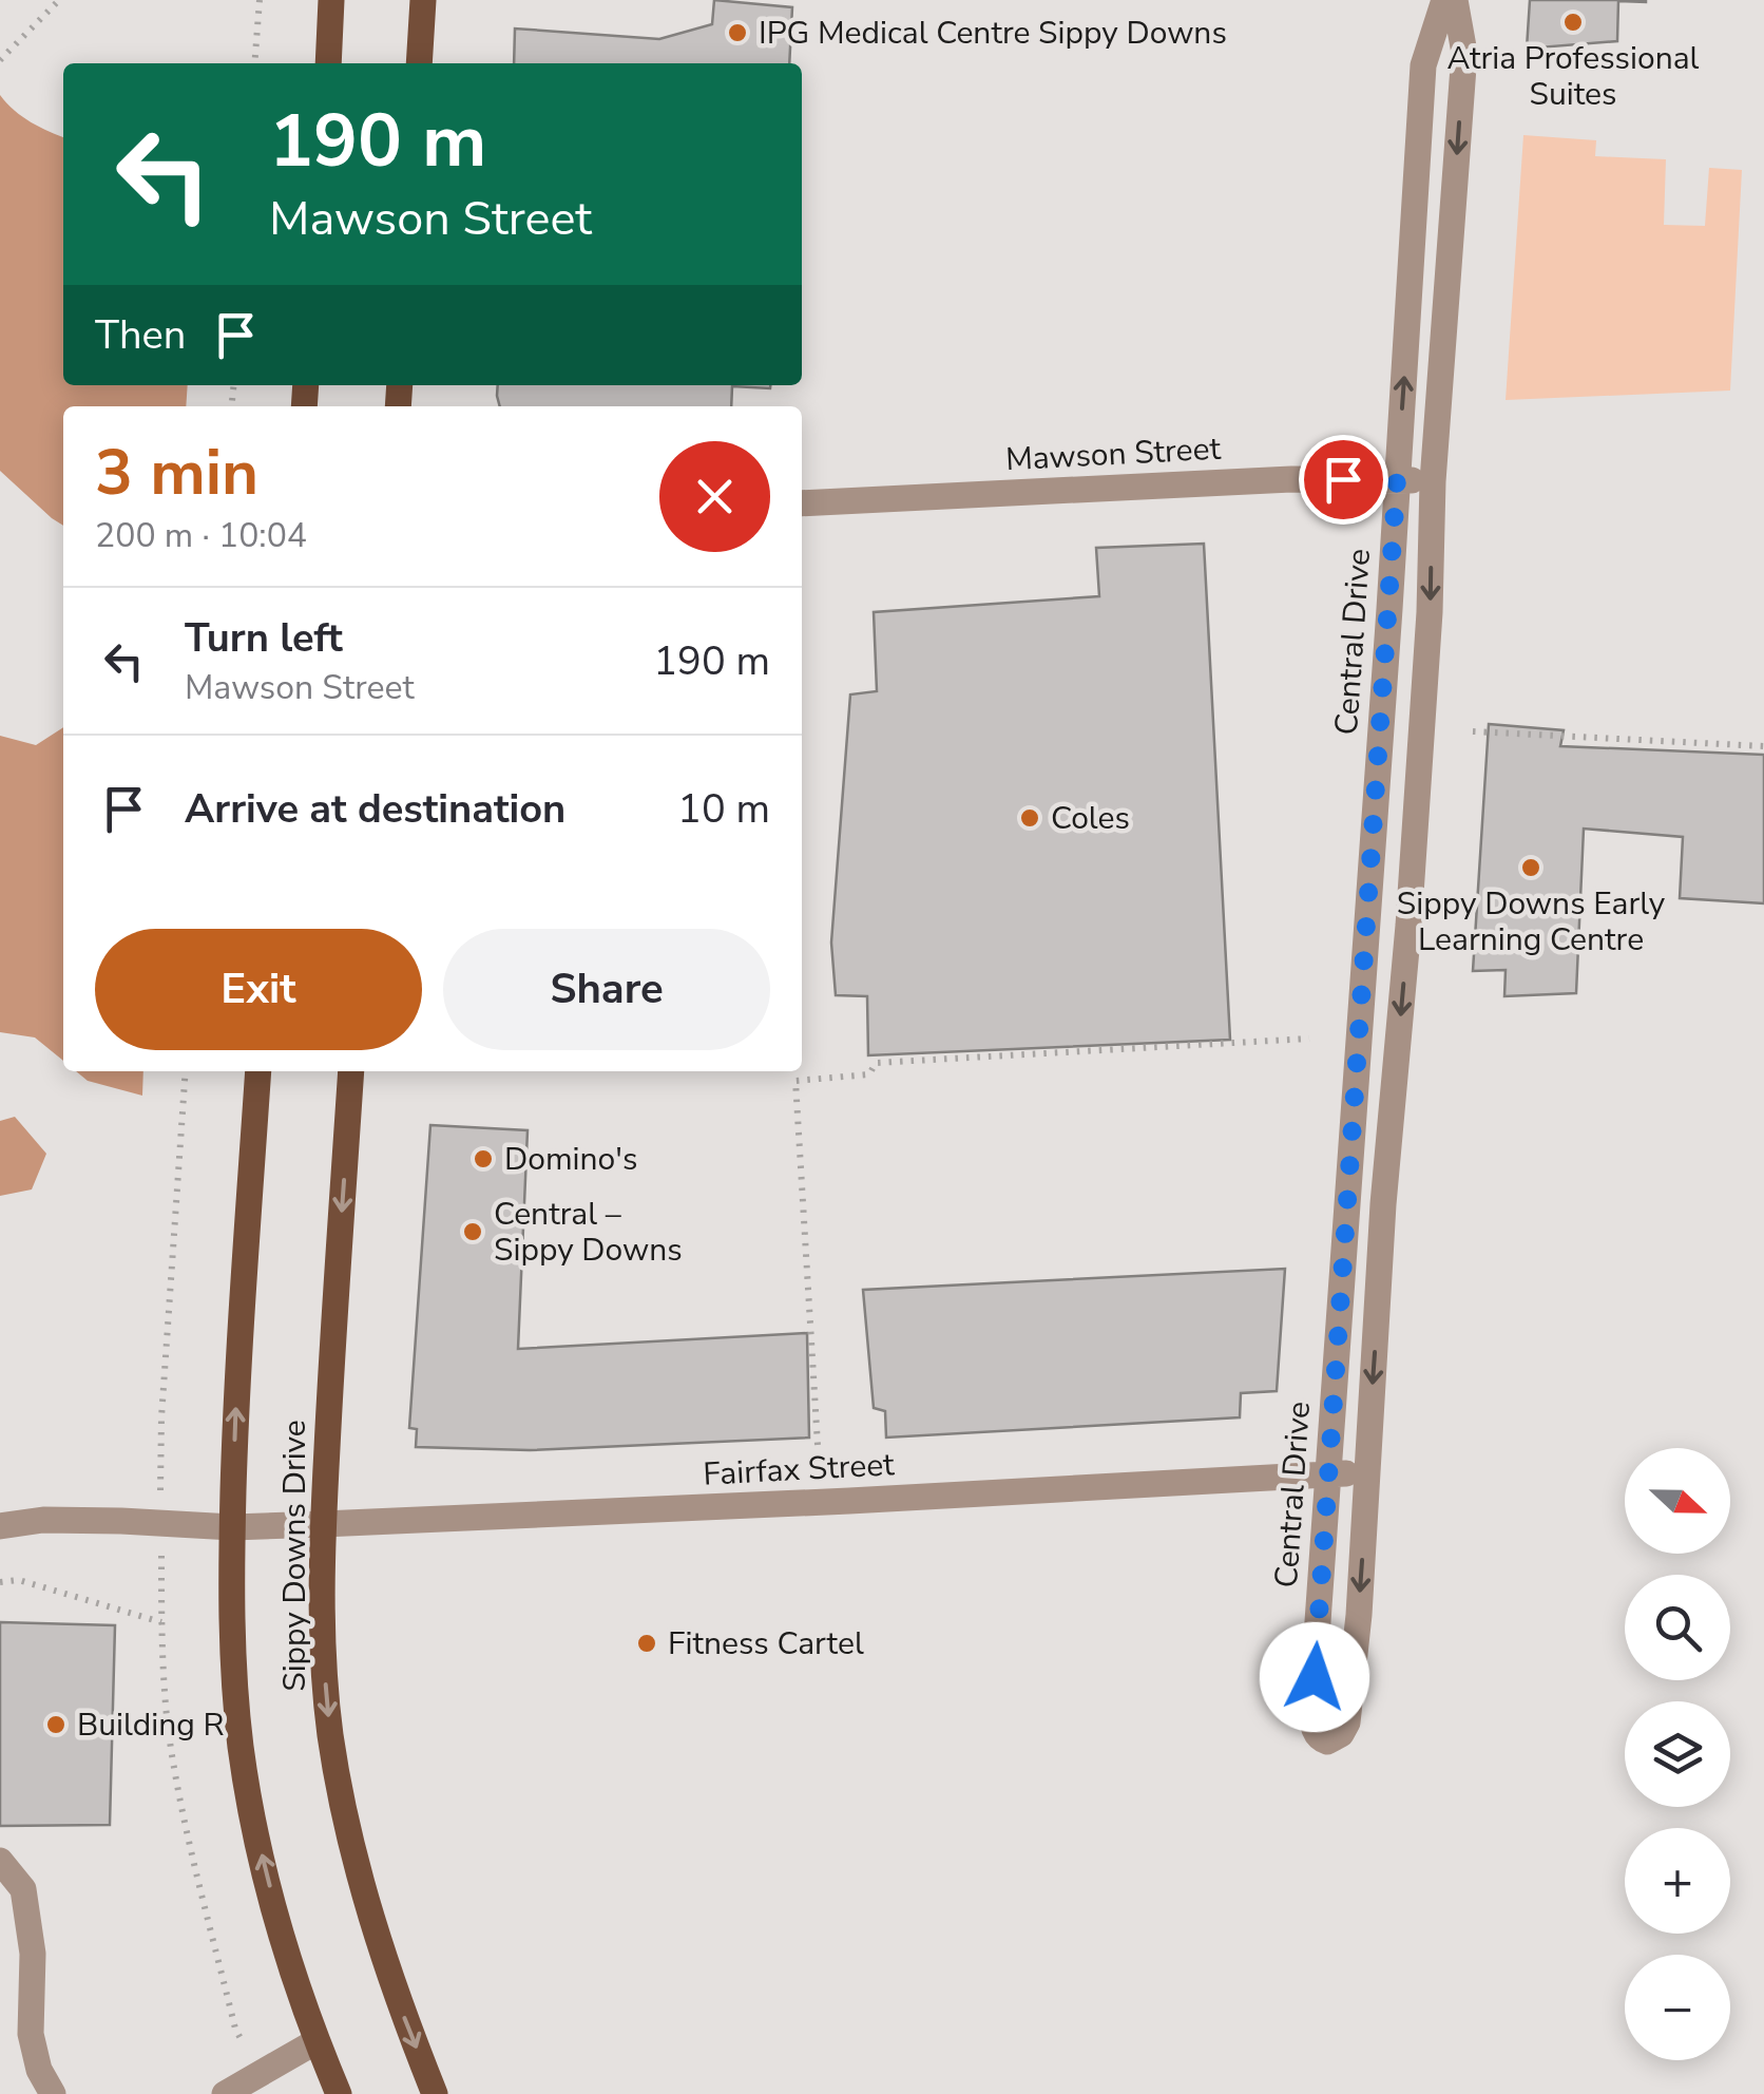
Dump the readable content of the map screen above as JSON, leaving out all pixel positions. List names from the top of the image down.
{
  "streets": {
    "main road": ["Sippy Downs Drive"],
    "street": ["Mawson Street", "Central Drive", "Fairfax Street"]
  },
  "crossings": [
    ["Mawson Street", "Central Drive"],
    ["Central Drive", "Fairfax Street"],
    ["Fairfax Street", "Sippy Downs Drive"]
  ],
  "places": [
    "Atria Professional Suites",
    "IPG Medical Centre Sippy Downs",
    "Coles",
    "Sippy Downs Early Learning Centre",
    "Domino's",
    "Central – Sippy Downs",
    "Fitness Cartel",
    "Building R"
  ],
  "north": "right",
  "page": {
    "turn": ["190 m", "Mawson Street"],
    "then": "Then",
    "heading": ["3 min", "200 m · 10:04"],
    "list": [
      {
        "name": "Turn left",
        "note": "Mawson Street",
        "value": "190 m"
      },
      {
        "name": "Arrive at destination",
        "value": "10 m"
      }
    ],
    "buttons": ["Exit", "Share"],
    "map_buttons": ["+", "−"]
  }
}
